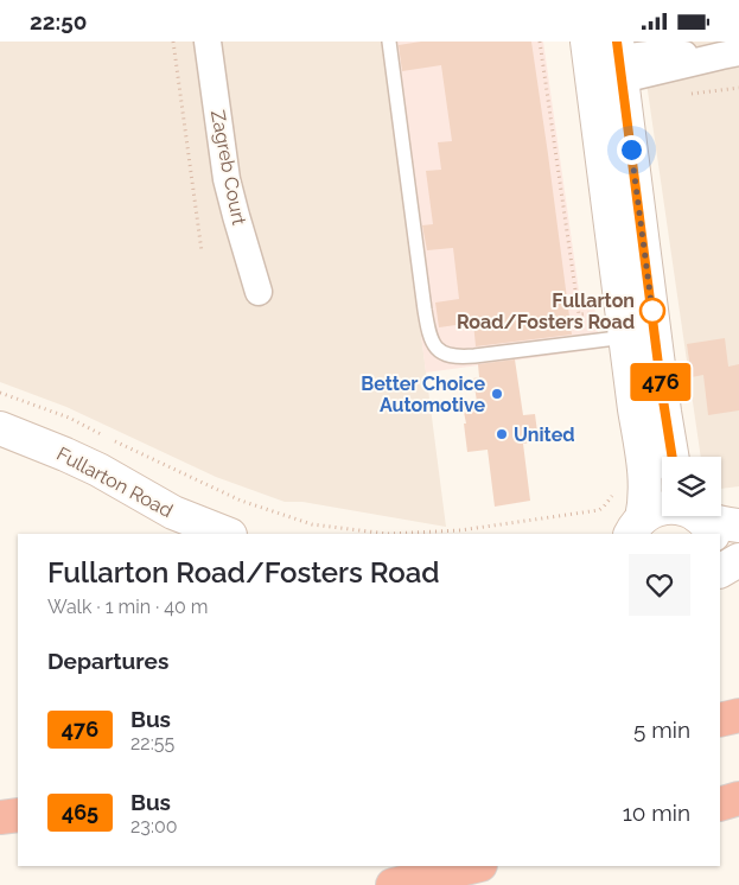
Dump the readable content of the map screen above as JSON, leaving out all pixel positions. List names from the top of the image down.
{
  "streets": {
    "street": ["Zagreb Court", "Fullarton Road"]
  },
  "places": ["Fullarton Road/Fosters Road", "Better Choice Automotive", "United"],
  "lines": ["bus line 476"],
  "page": {
    "status": "22:50",
    "on_map": "476",
    "heading": [
      ["Fullarton Road/Fosters Road", "Walk · 1 min · 40 m"],
      "Departures"
    ],
    "list": [
      {
        "mark": "476",
        "name": "Bus",
        "note": "22:55",
        "value": "5 min"
      },
      {
        "mark": "465",
        "name": "Bus",
        "note": "23:00",
        "value": "10 min"
      }
    ]
  }
}
